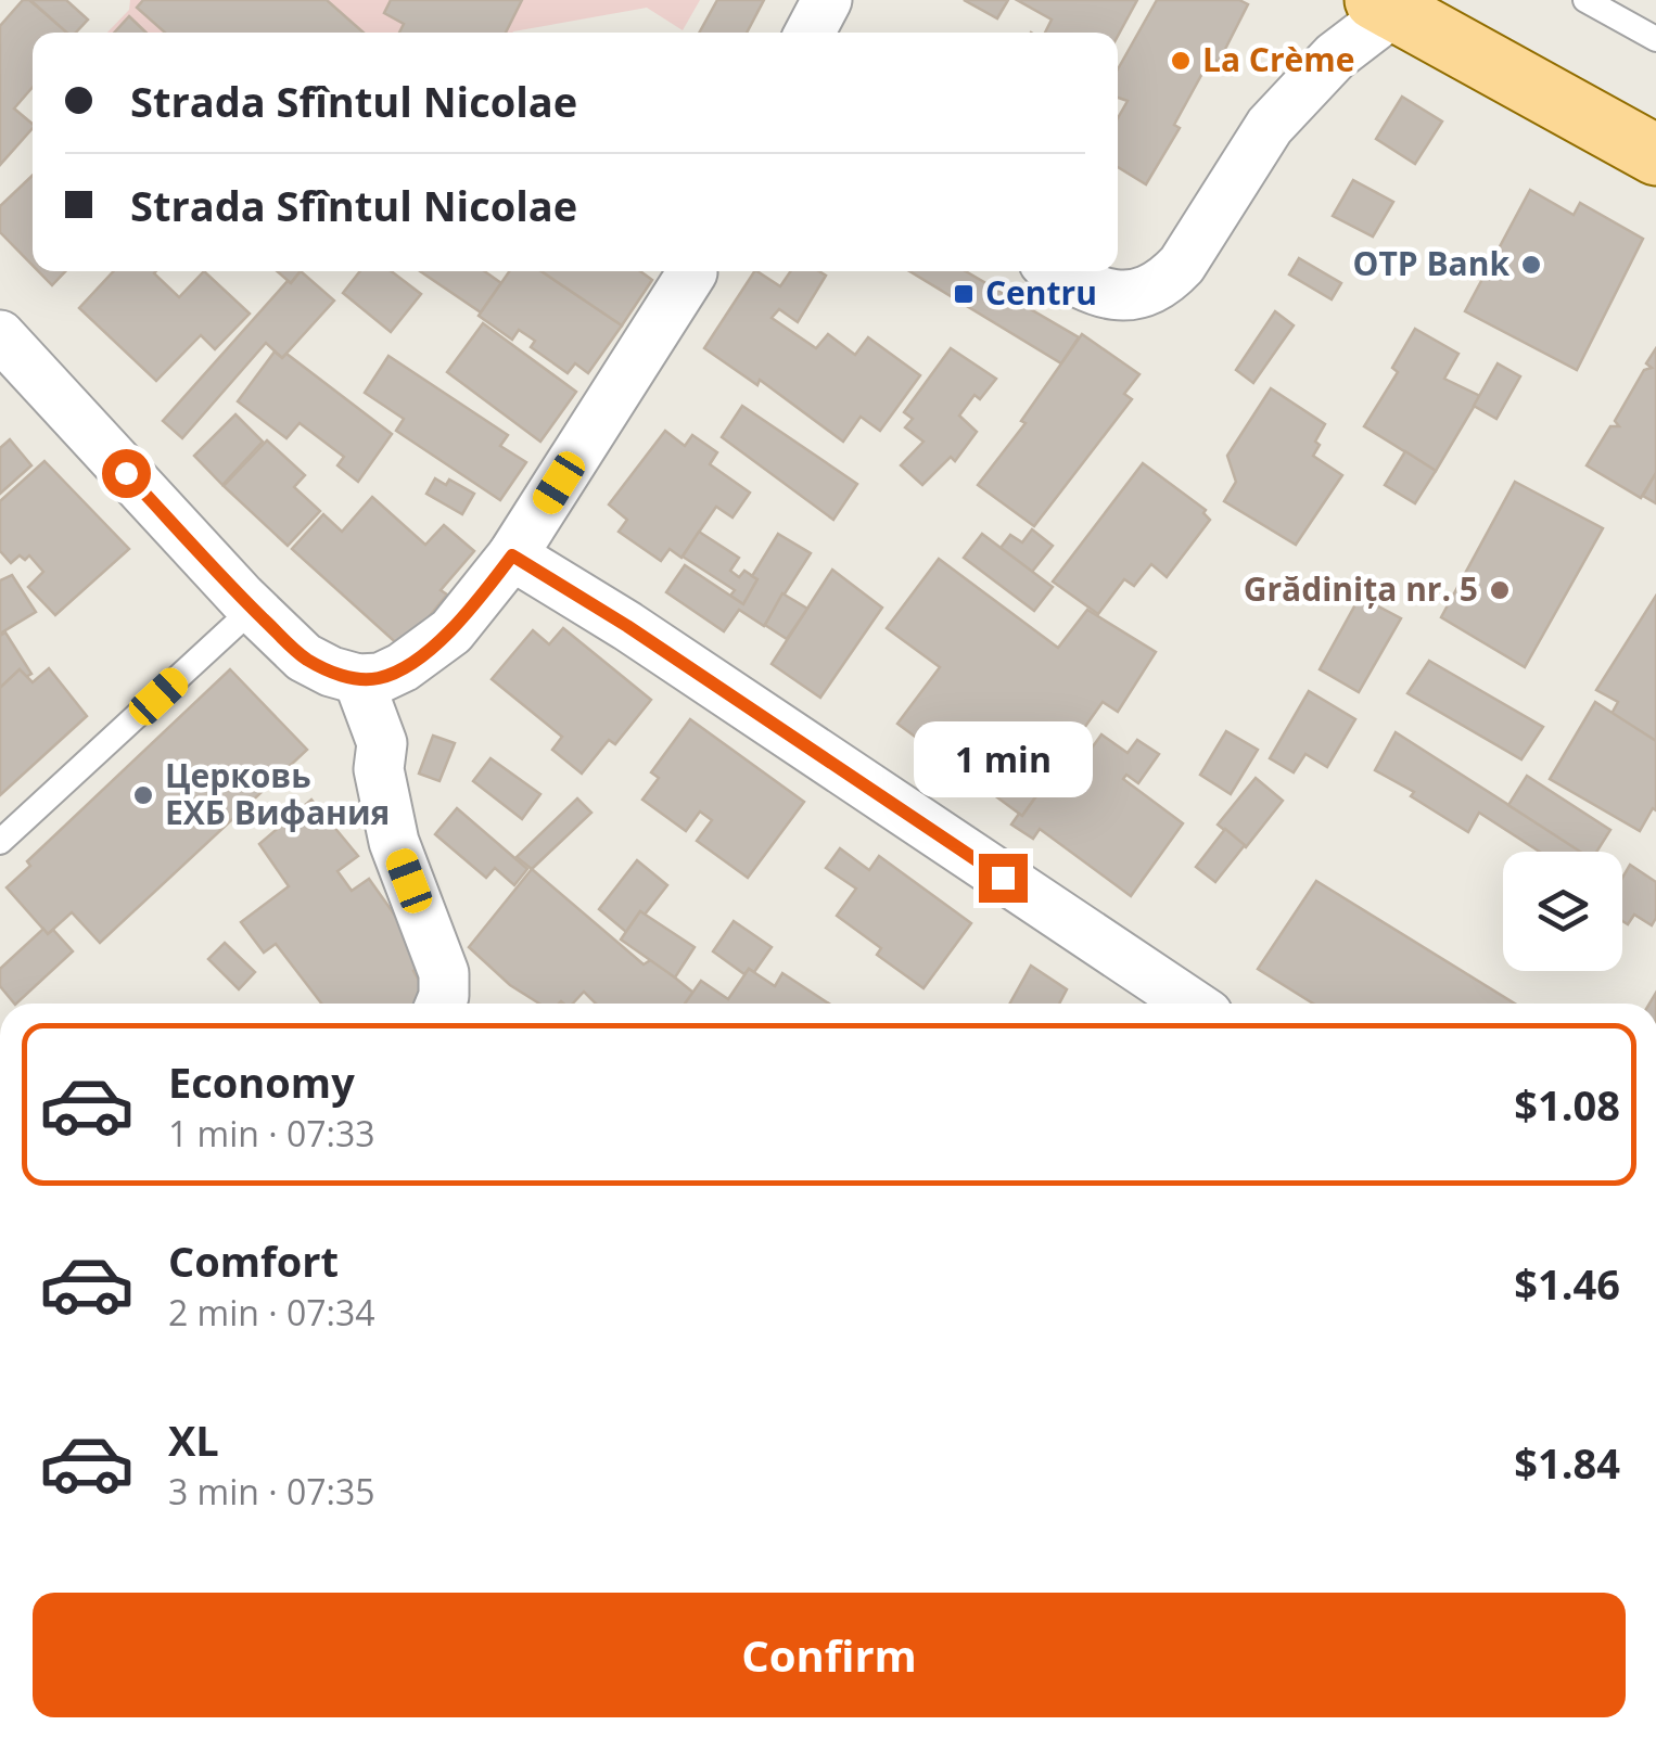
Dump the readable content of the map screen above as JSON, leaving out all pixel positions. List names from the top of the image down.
{
  "places": {
    "other": [
      "La Crème",
      "OTP Bank",
      "Grădinița nr. 5",
      "Церковь ЕХБ Вифания"
    ],
    "transit": ["Centru"]
  },
  "page": {
    "banner": ["Strada Sfîntul Nicolae", "Strada Sfîntul Nicolae"],
    "bubble": "1 min",
    "list": [
      {
        "name": "Economy",
        "note": "1 min · 07:33",
        "value": "$1.08"
      },
      {
        "name": "Comfort",
        "note": "2 min · 07:34",
        "value": "$1.46"
      },
      {
        "name": "XL",
        "note": "3 min · 07:35",
        "value": "$1.84"
      }
    ],
    "buttons": "Confirm"
  }
}
